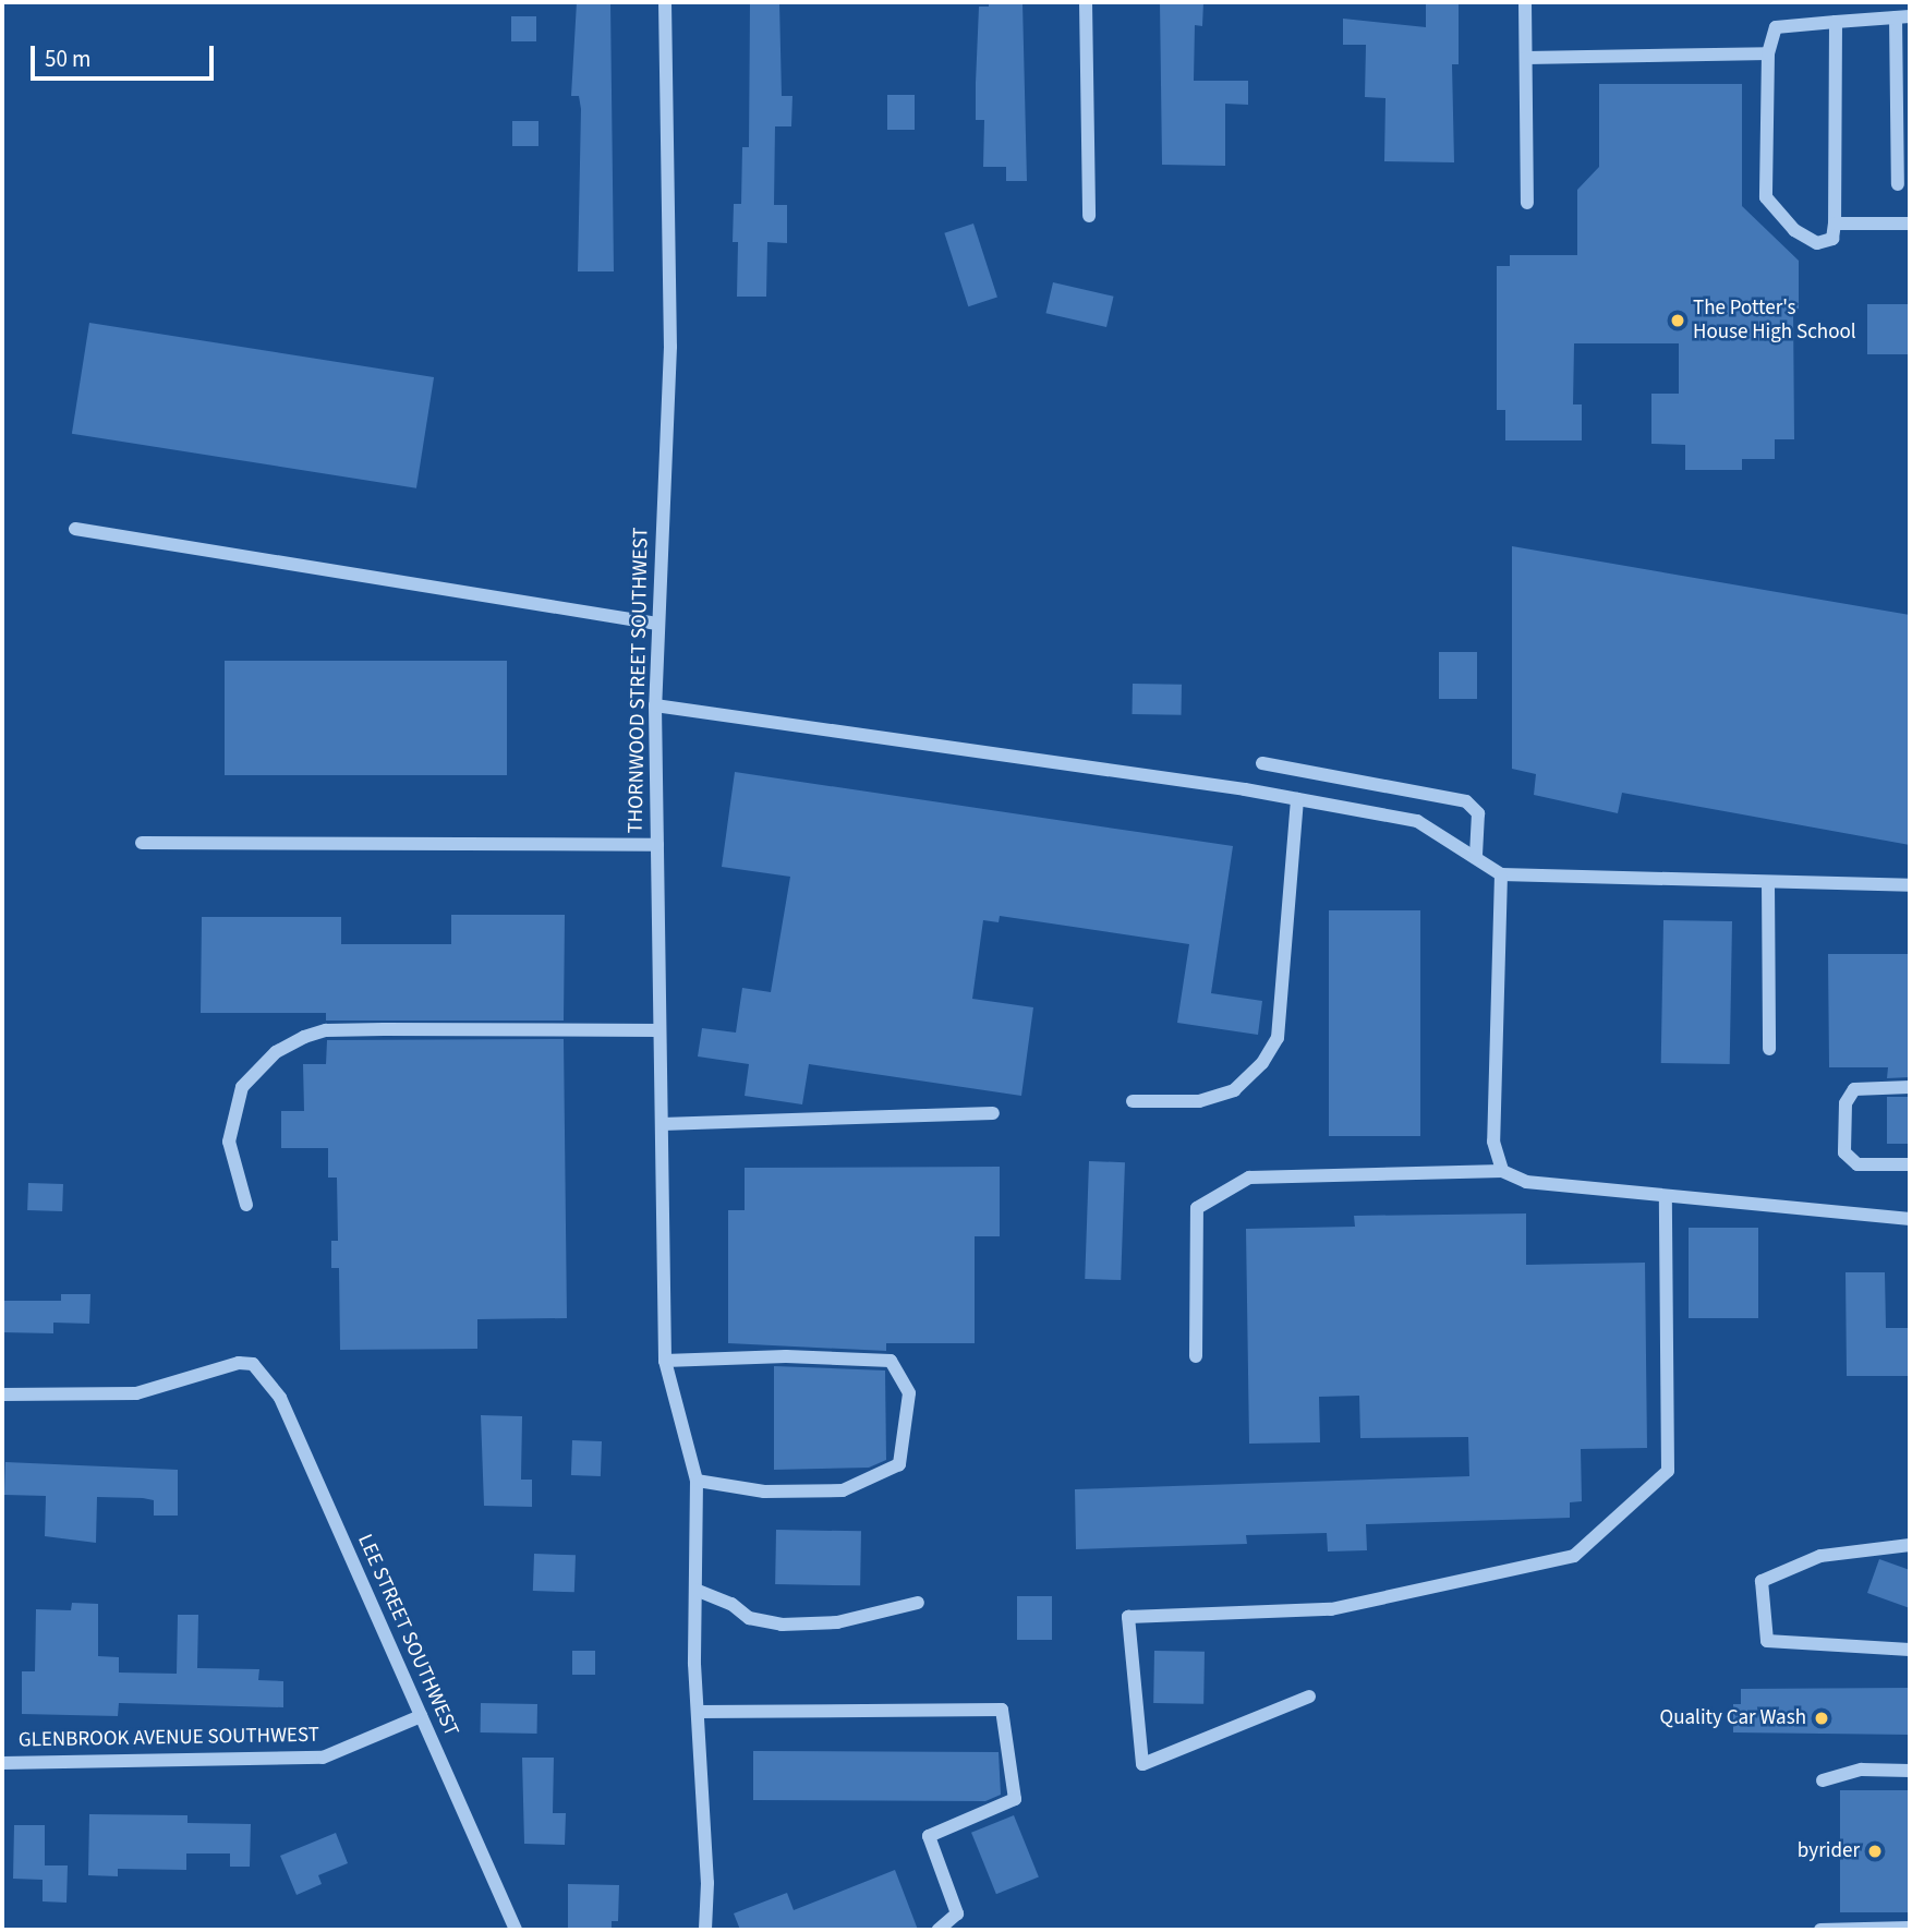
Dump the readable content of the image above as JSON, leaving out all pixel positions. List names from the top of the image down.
{
  "streets": {
    "street": ["THORNWOOD STREET SOUTHWEST", "LEE STREET SOUTHWEST", "GLENBROOK AVENUE SOUTHWEST"]
  },
  "crossings": [
    ["LEE STREET SOUTHWEST", "GLENBROOK AVENUE SOUTHWEST"]
  ],
  "places": ["The Potter's House High School", "Quality Car Wash", "byrider"],
  "scale_bar": "50 m"
}
